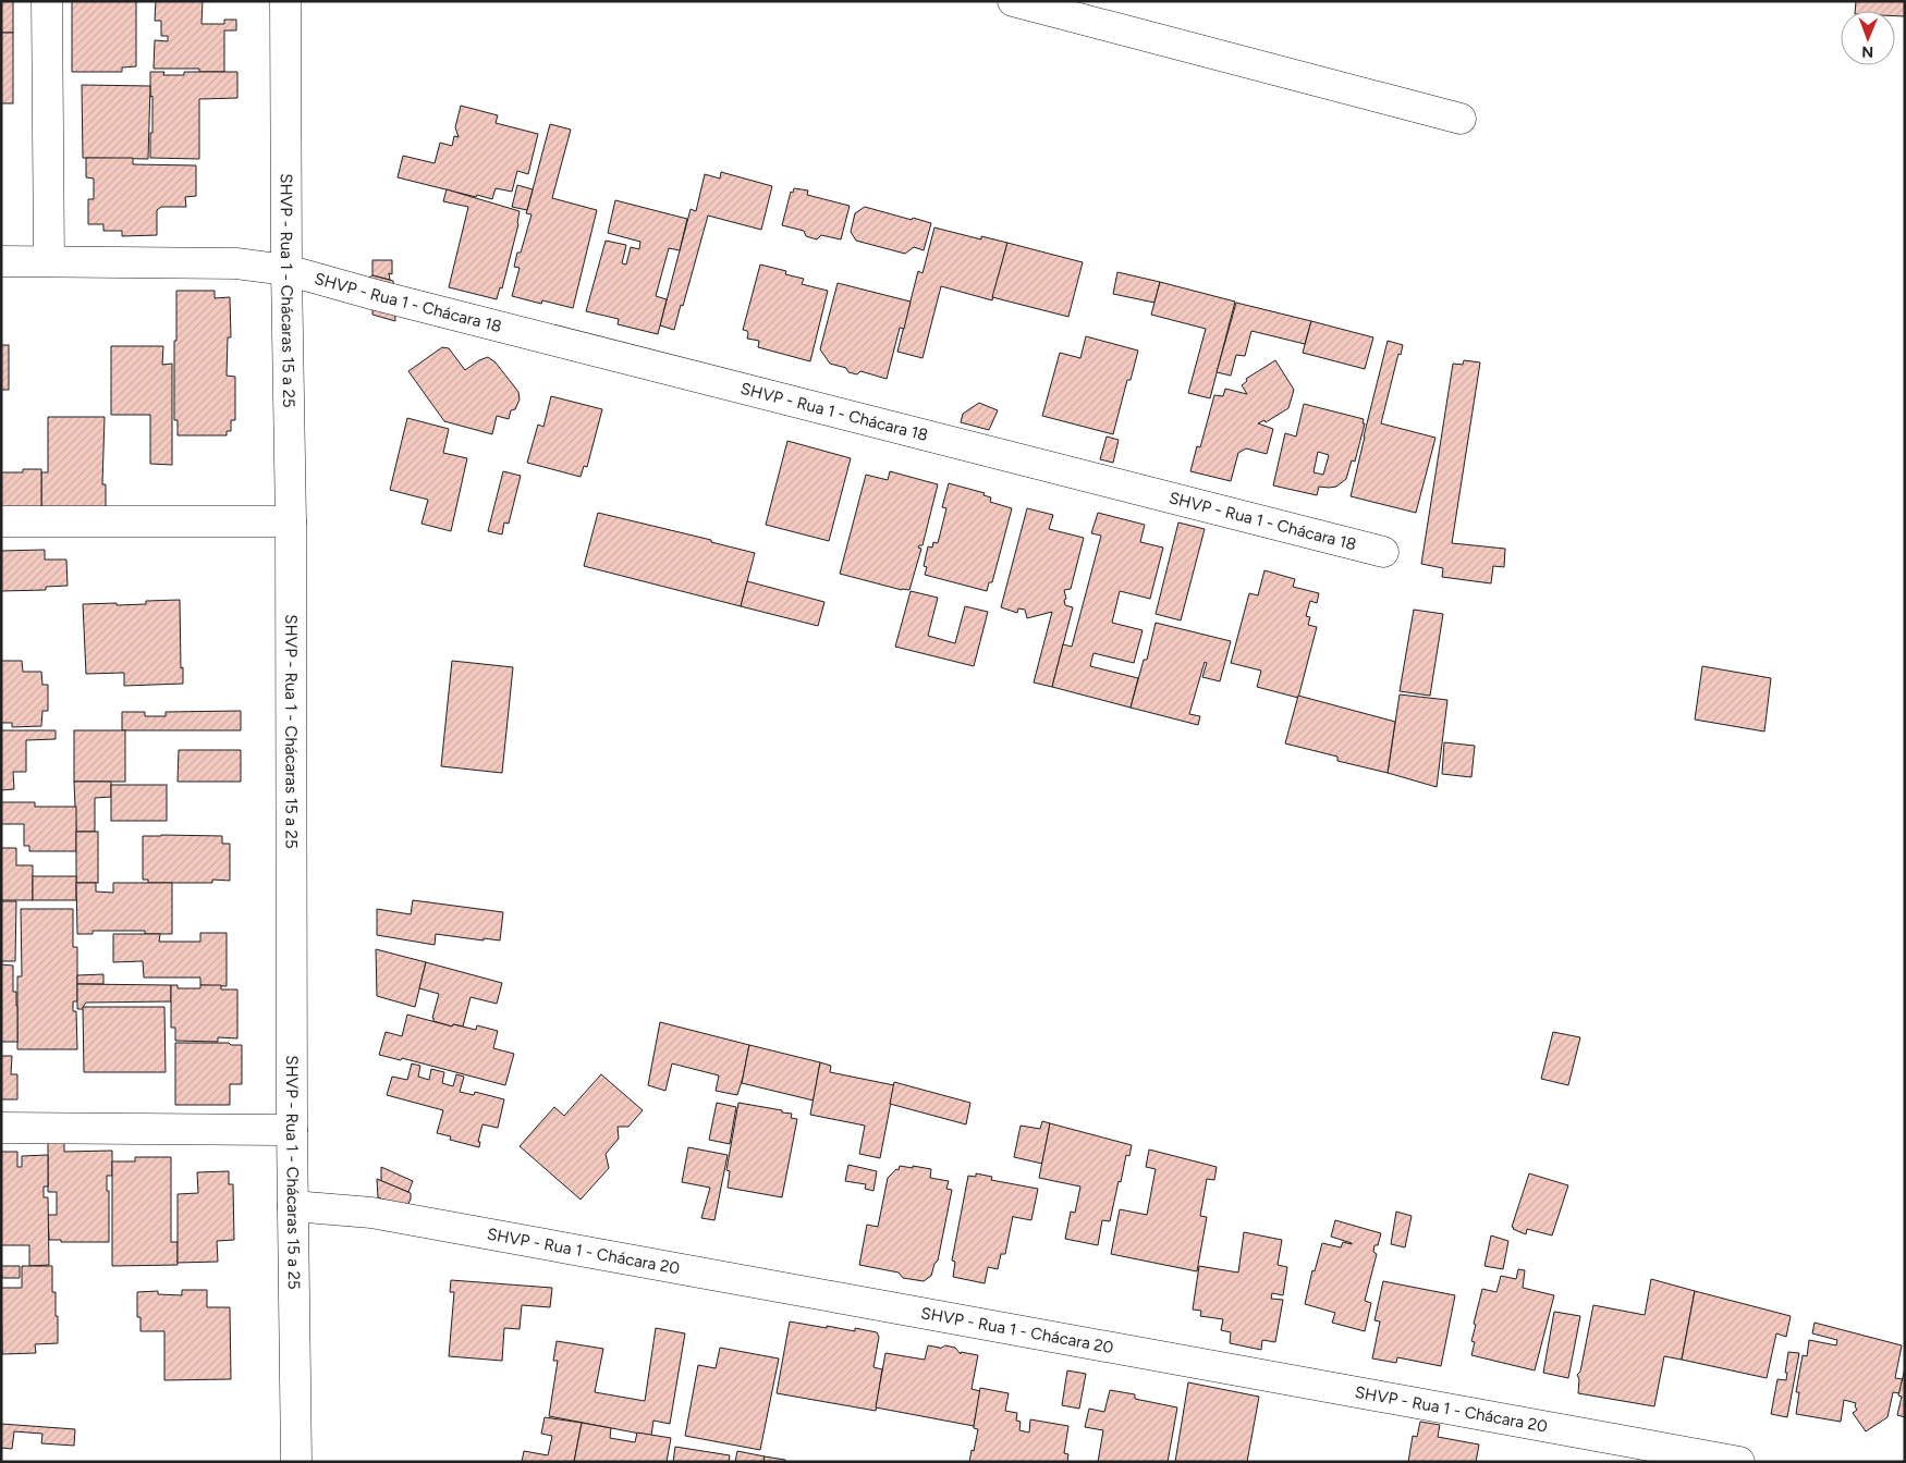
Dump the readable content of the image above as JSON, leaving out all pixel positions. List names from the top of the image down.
{
  "streets": {
    "street": ["SHVP - Rua 1 - Chácaras 15 a 25", "SHVP - Rua 1 - Chácara 18", "SHVP - Rua 1 - Chácara 20"]
  },
  "crossings": [
    ["SHVP - Rua 1 - Chácaras 15 a 25", "SHVP - Rua 1 - Chácara 18"],
    ["SHVP - Rua 1 - Chácaras 15 a 25", "SHVP - Rua 1 - Chácara 20"]
  ],
  "north": "bottom"
}
